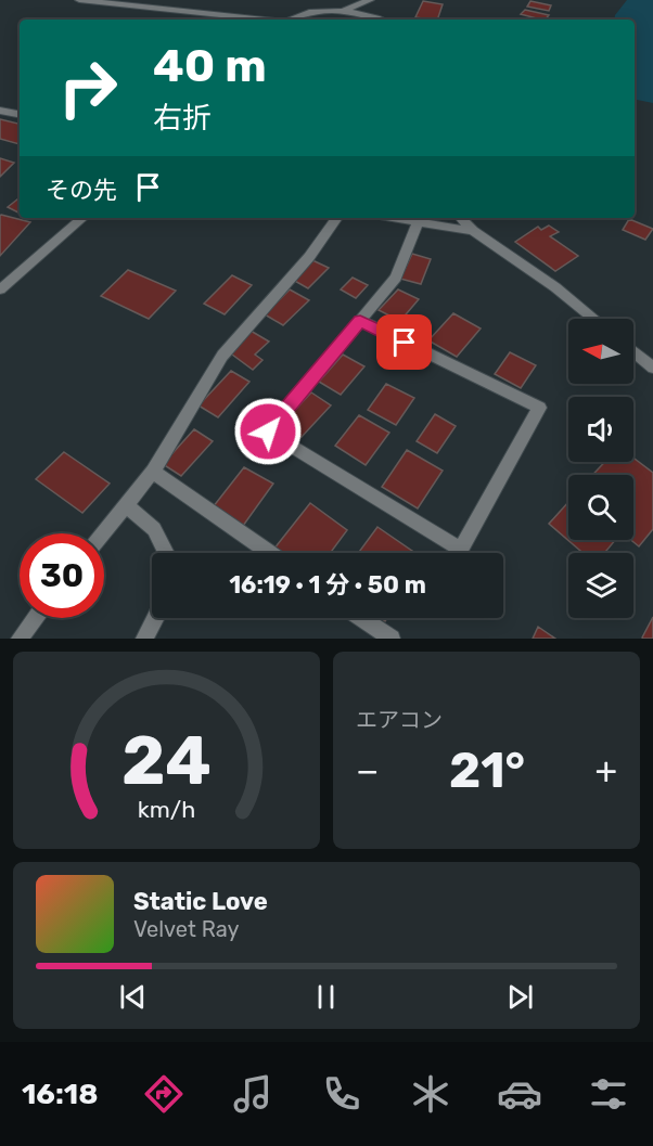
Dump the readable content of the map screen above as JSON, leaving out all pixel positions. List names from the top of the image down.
{
  "north": "left",
  "page": {
    "turn": ["40 m", "右折"],
    "then": "その先",
    "limit": "30",
    "trip": "16:19 · 1 分 · 50 m",
    "tile": "エアコン",
    "heat": ["−", "21°", "+"],
    "song": ["Static Love", "Velvet Ray"],
    "tabs": "16:18",
    "gauge": ["24", "km/h"]
  }
}
